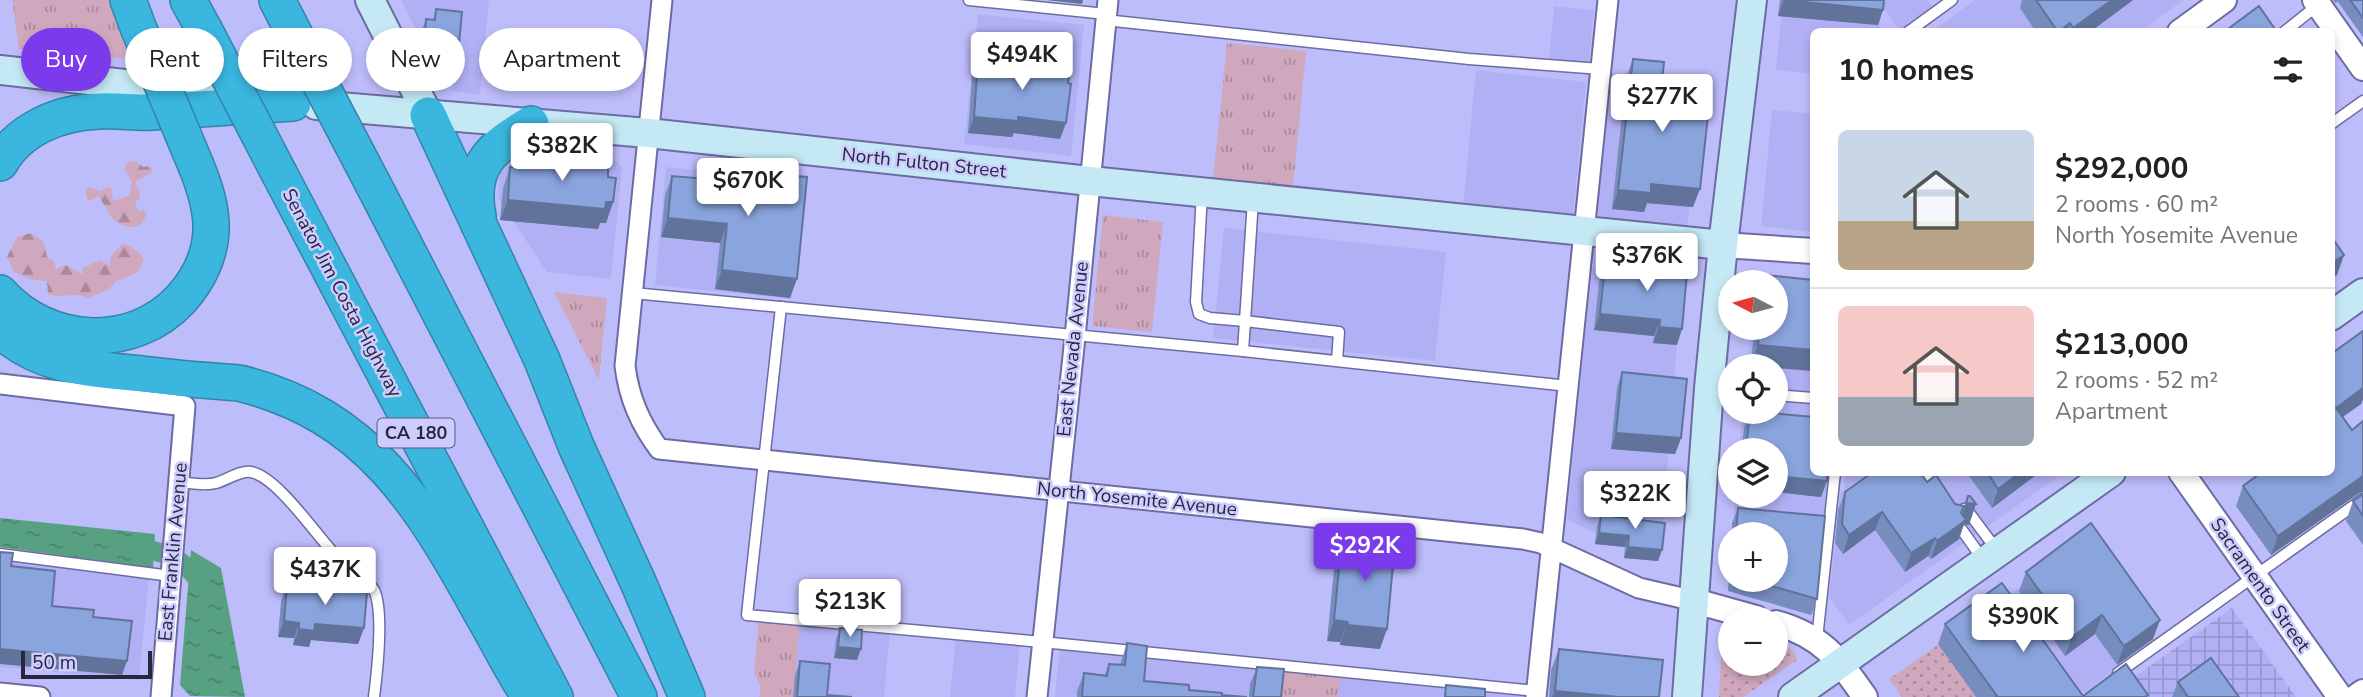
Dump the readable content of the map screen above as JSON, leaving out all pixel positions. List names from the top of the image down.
{
  "streets": {
    "highway": ["Senator Jim Costa Highway", "CA 180"],
    "main road": ["North Fulton Street"],
    "street": [
      "East Nevada Avenue",
      "North Yosemite Avenue",
      "East Franklin Avenue",
      "Sacramento Street"
    ]
  },
  "crossings": [
    ["North Fulton Street", "East Nevada Avenue"],
    ["East Nevada Avenue", "North Yosemite Avenue"]
  ],
  "scale_bar": "50 m",
  "north": "left",
  "page": {
    "chip": [
      "Buy",
      "Rent",
      "Filters",
      "New",
      "Apartment"
    ],
    "heading": "10 homes",
    "price": [
      "$494K",
      "$277K",
      "$382K",
      "$670K",
      "$376K",
      "$322K",
      "$292K",
      "$437K",
      "$213K",
      "$390K"
    ],
    "list": [
      {
        "name": "$292,000",
        "note": "2 rooms · 60 m² · North Yosemite Avenue"
      },
      {
        "name": "$213,000",
        "note": "2 rooms · 52 m² · Apartment"
      }
    ],
    "map_buttons": ["+", "−"],
    "scale": "50 m"
  }
}
